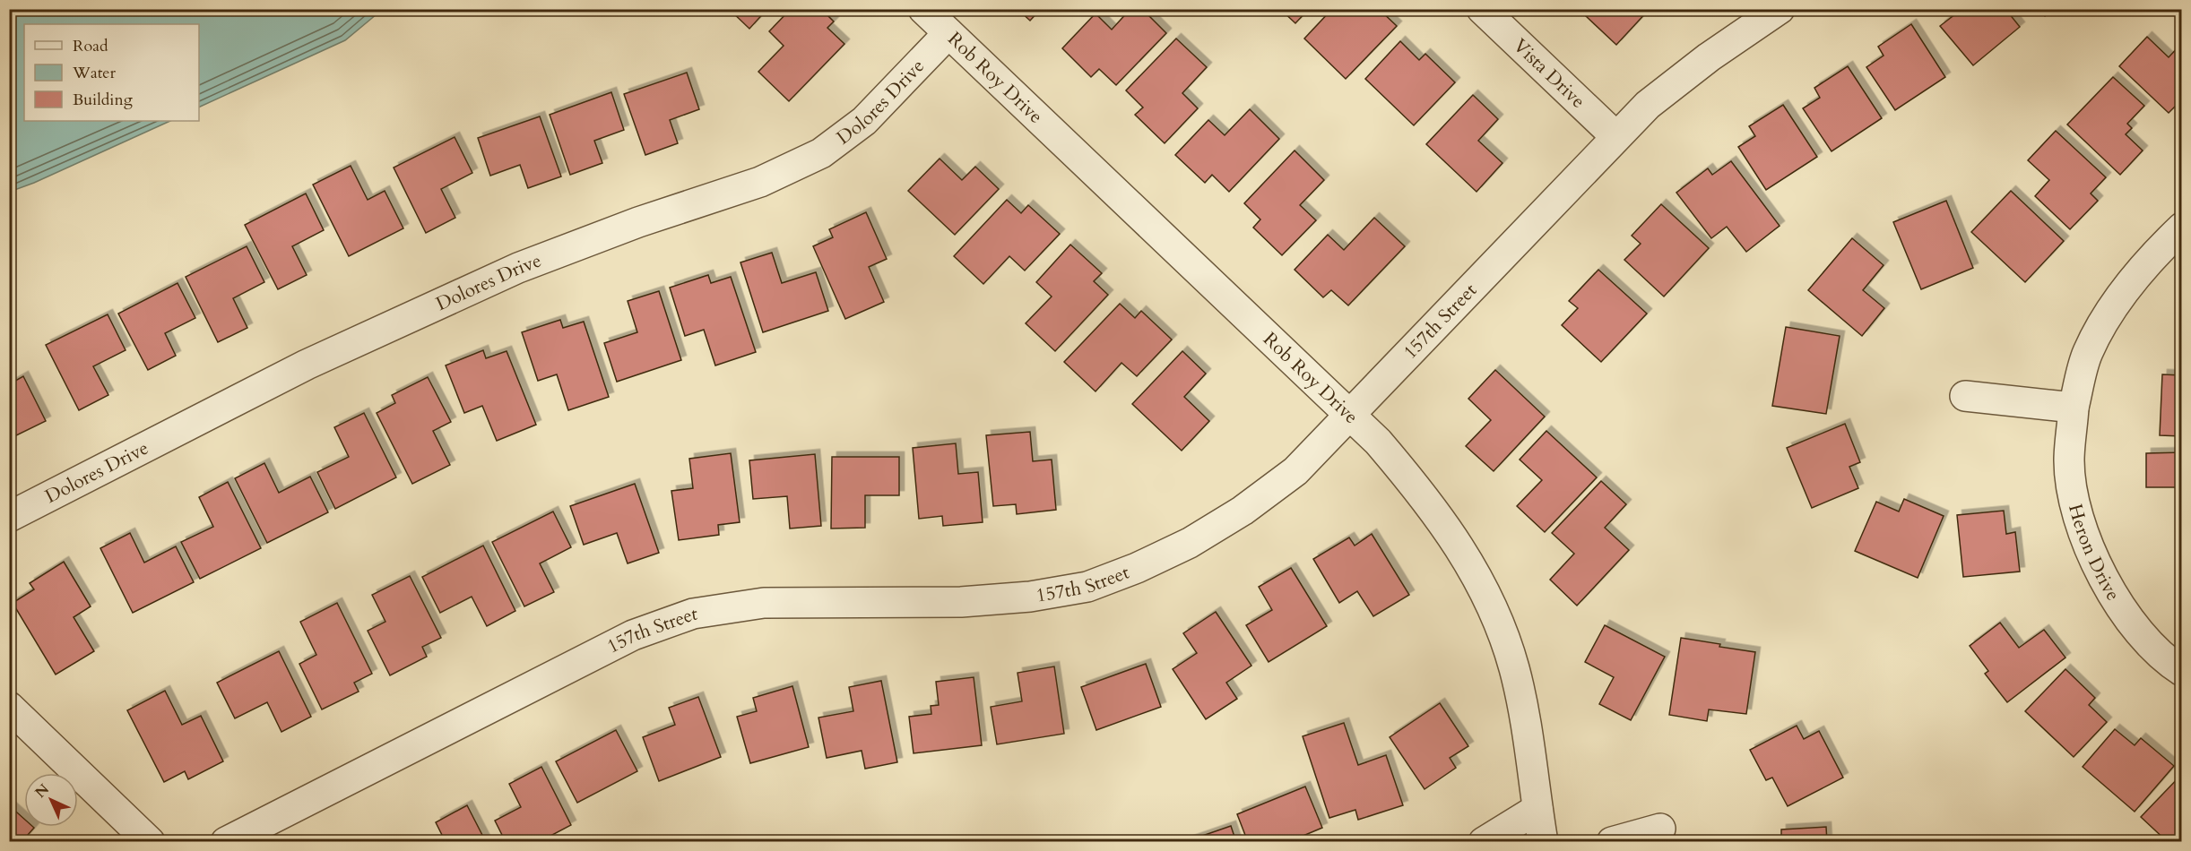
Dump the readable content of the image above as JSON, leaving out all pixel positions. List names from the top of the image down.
{
  "streets": {
    "street": [
      "Vista Drive",
      "Rob Roy Drive",
      "Dolores Drive",
      "157th Street",
      "Heron Drive"
    ]
  },
  "crossings": [
    ["Vista Drive", "157th Street"],
    ["Rob Roy Drive", "Dolores Drive"],
    ["Rob Roy Drive", "157th Street"]
  ],
  "legend": ["Road", "Water", "Building"],
  "north": "top left"
}
